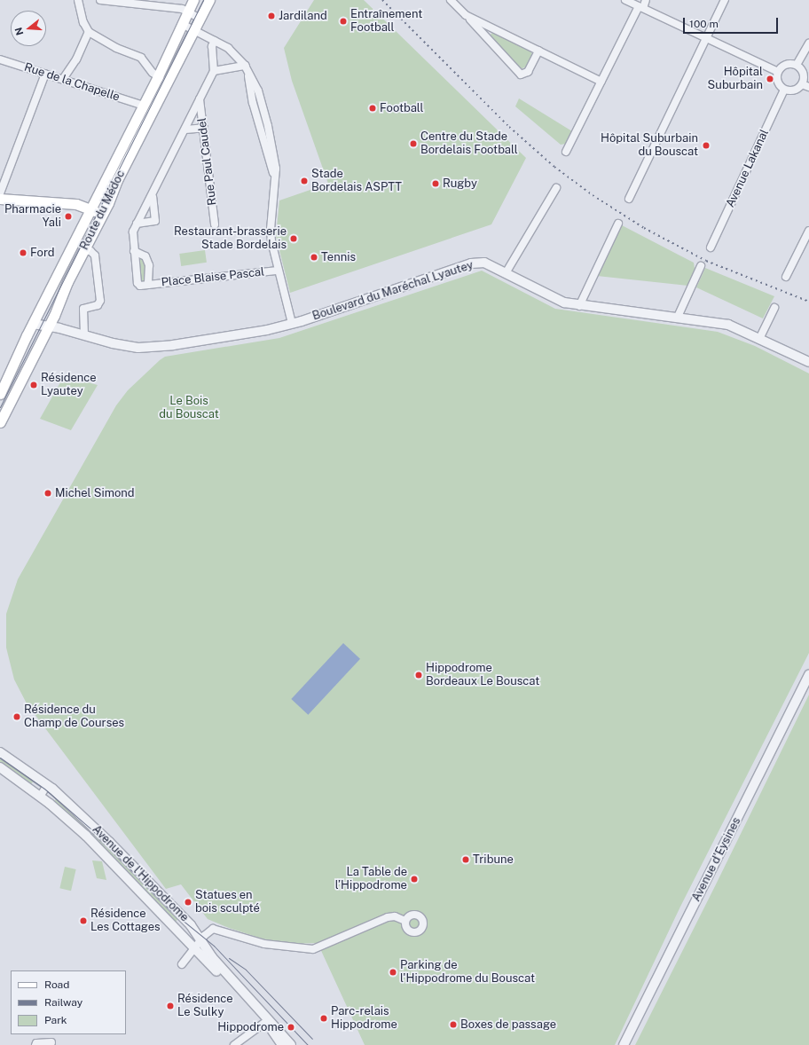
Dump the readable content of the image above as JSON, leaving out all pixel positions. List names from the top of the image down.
{
  "streets": {
    "main road": ["Route du Médoc"],
    "street": [
      "Rue de la Chapelle",
      "Rue Paul Caudel",
      "Avenue Lakanal",
      "Place Blaise Pascal",
      "Boulevard du Maréchal Lyautey",
      "Avenue d'Eysines",
      "Avenue de l'Hippodrome"
    ]
  },
  "crossings": [
    ["Rue de la Chapelle", "Route du Médoc"],
    ["Route du Médoc", "Boulevard du Maréchal Lyautey"]
  ],
  "parks": ["Le Bois du Bouscat"],
  "places": [
    "Jardiland",
    "Entraînement Football",
    "Hôpital Suburbain",
    "Football",
    "Centre du Stade Bordelais Football",
    "Hôpital Suburbain du Bouscat",
    "Stade Bordelais ASPTT",
    "Rugby",
    "Pharmacie Yali",
    "Restaurant-brasserie Stade Bordelais",
    "Ford",
    "Tennis",
    "Résidence Lyautey",
    "Michel Simond",
    "Hippodrome Bordeaux Le Bouscat",
    "Résidence du Champ de Courses",
    "Tribune",
    "La Table de l’Hippodrome",
    "Statues en bois sculpté",
    "Résidence Les Cottages",
    "Parking de l'Hippodrome du Bouscat",
    "Résidence Le Sulky",
    "Parc-relais Hippodrome",
    "Boxes de passage",
    "Hippodrome"
  ],
  "legend": ["Road", "Railway", "Park"],
  "scale_bar": "100 m",
  "north": "left"
}
